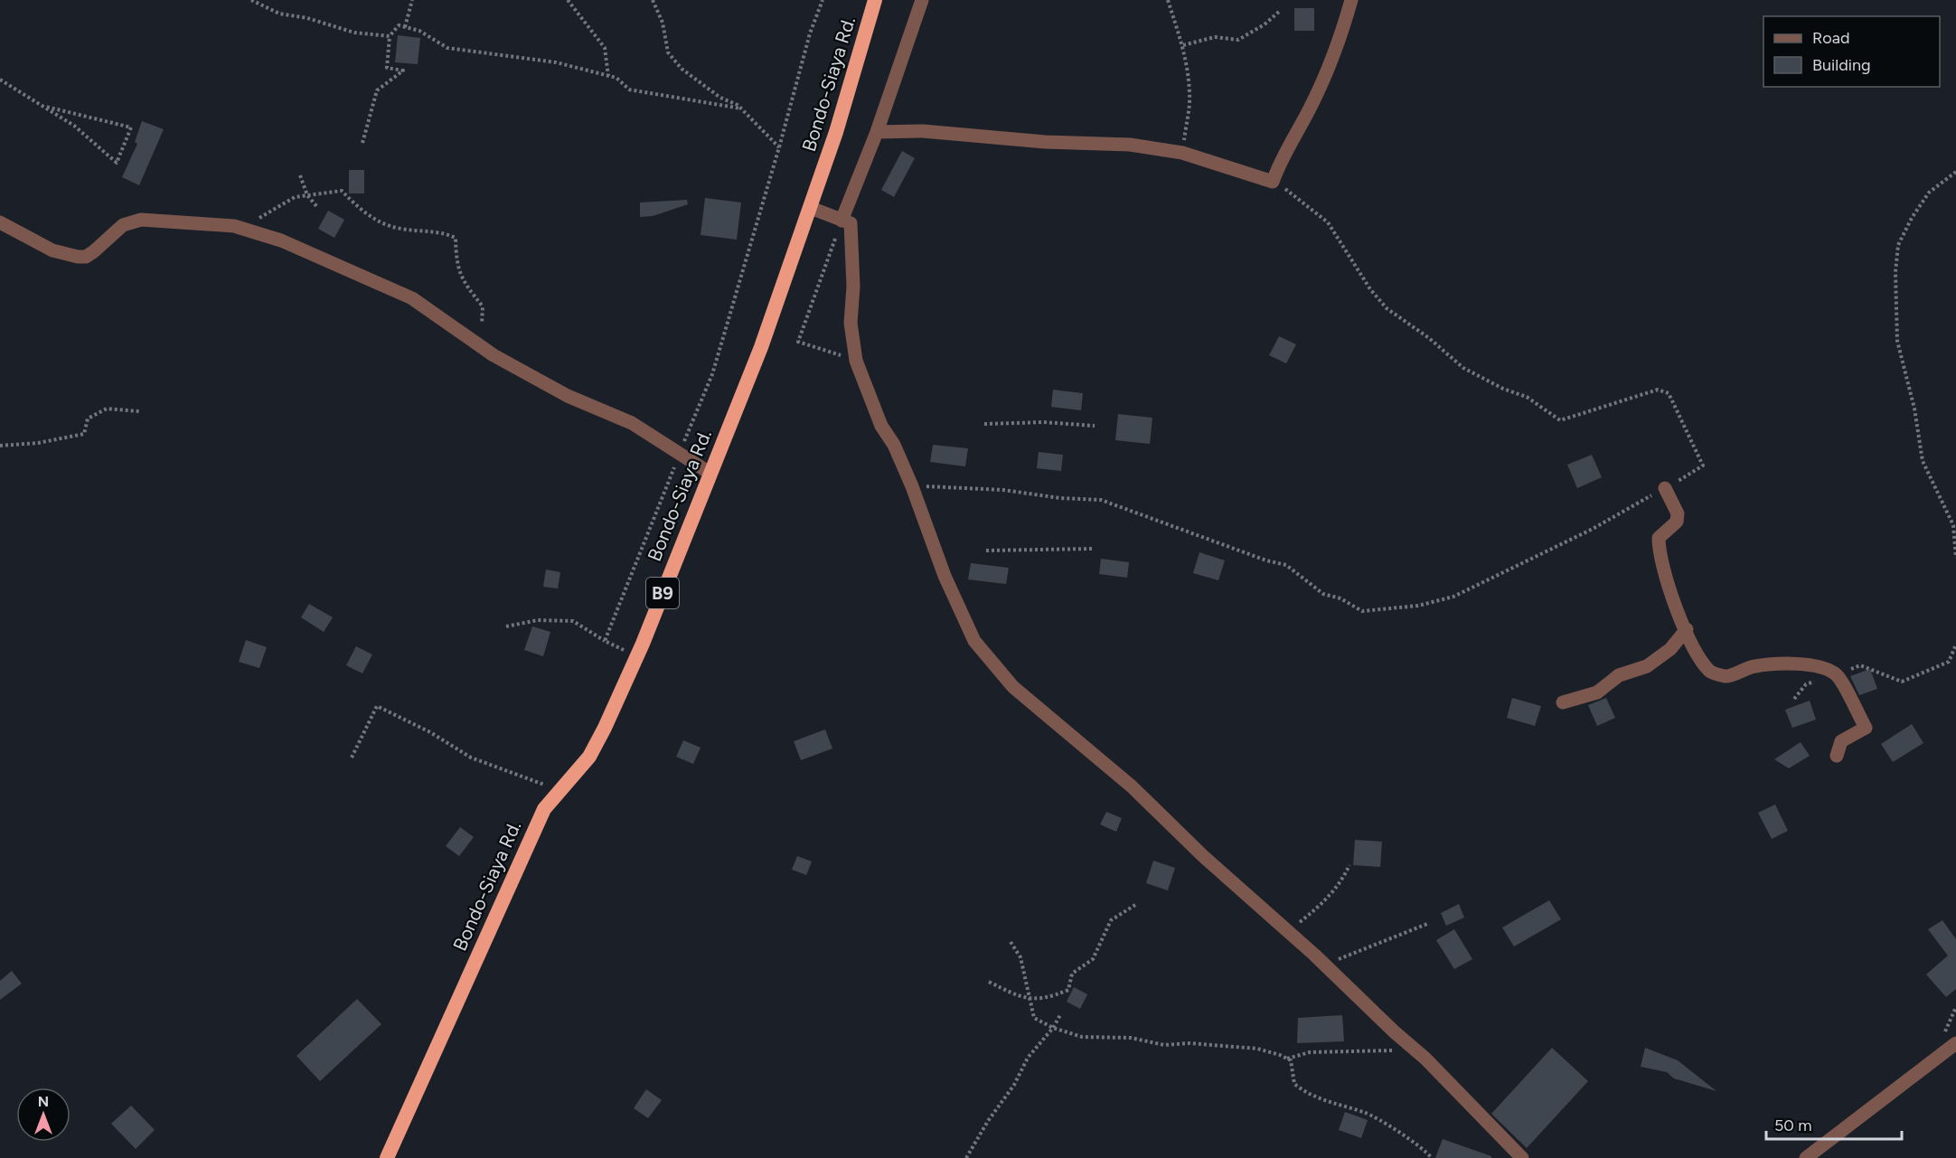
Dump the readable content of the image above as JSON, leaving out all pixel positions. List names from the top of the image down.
{
  "streets": {
    "highway": ["Bondo-Siaya Rd.", "B9"]
  },
  "legend": ["Road", "Building"],
  "scale_bar": "50 m",
  "north": "top"
}
